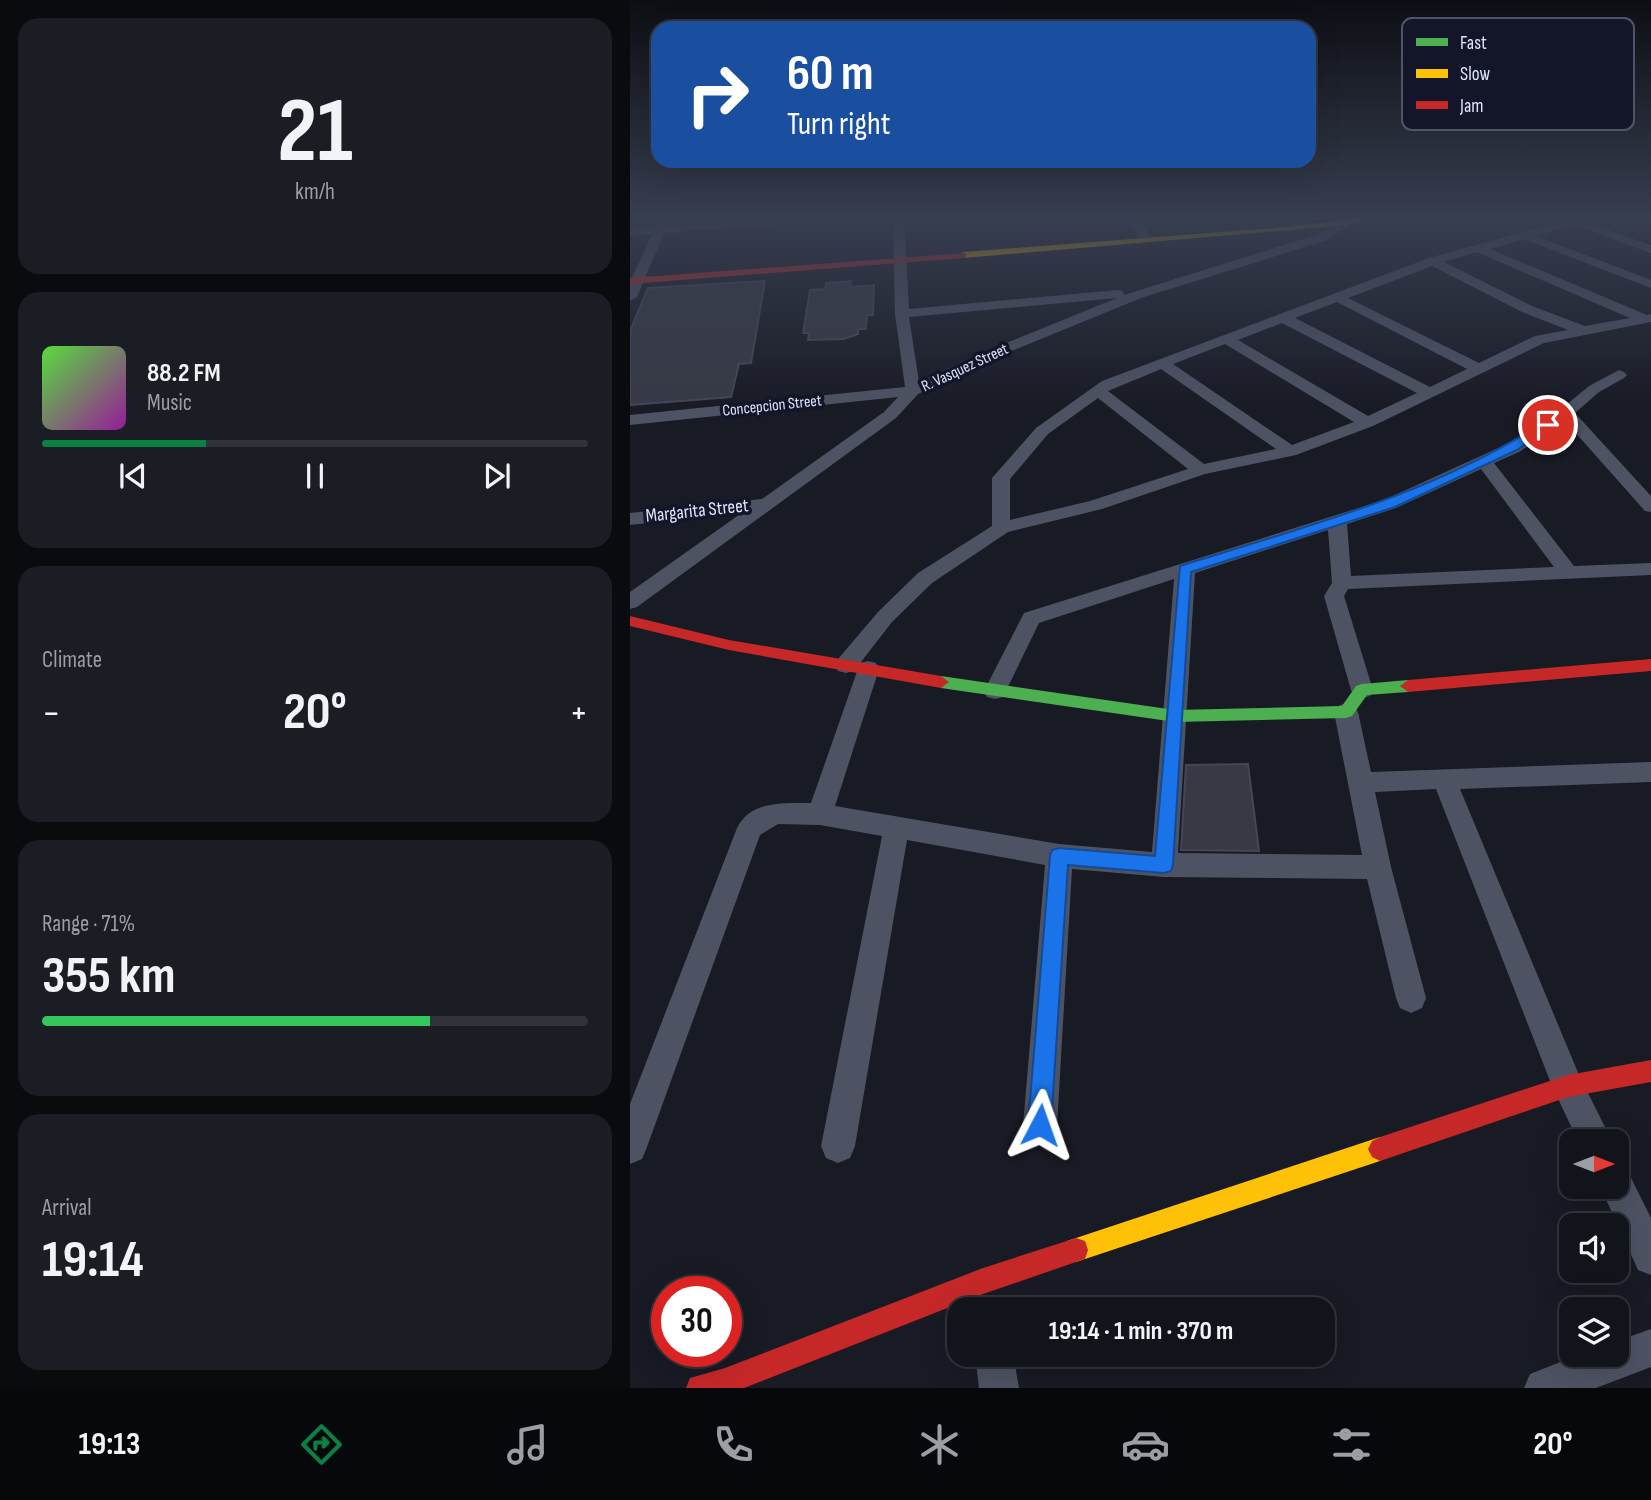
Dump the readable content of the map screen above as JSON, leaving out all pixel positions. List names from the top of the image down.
{
  "streets": {
    "street": ["R. Vasquez Street", "Concepcion Street", "Margarita Street"]
  },
  "crossings": [
    ["R. Vasquez Street", "Concepcion Street"],
    ["R. Vasquez Street", "Margarita Street"]
  ],
  "legend": ["Fast", "Slow", "Jam"],
  "north": "right",
  "page": {
    "tile": [
      ["21", "km/h"],
      "Climate",
      ["Range · 71%", "355 km"],
      ["Arrival", "19:14"]
    ],
    "turn": ["60 m", "Turn right"],
    "song": ["88.2 FM", "Music"],
    "heat": ["−", "20°", "+"],
    "limit": "30",
    "trip": "19:14 · 1 min · 370 m",
    "tabs": ["19:13", "20°"]
  }
}
